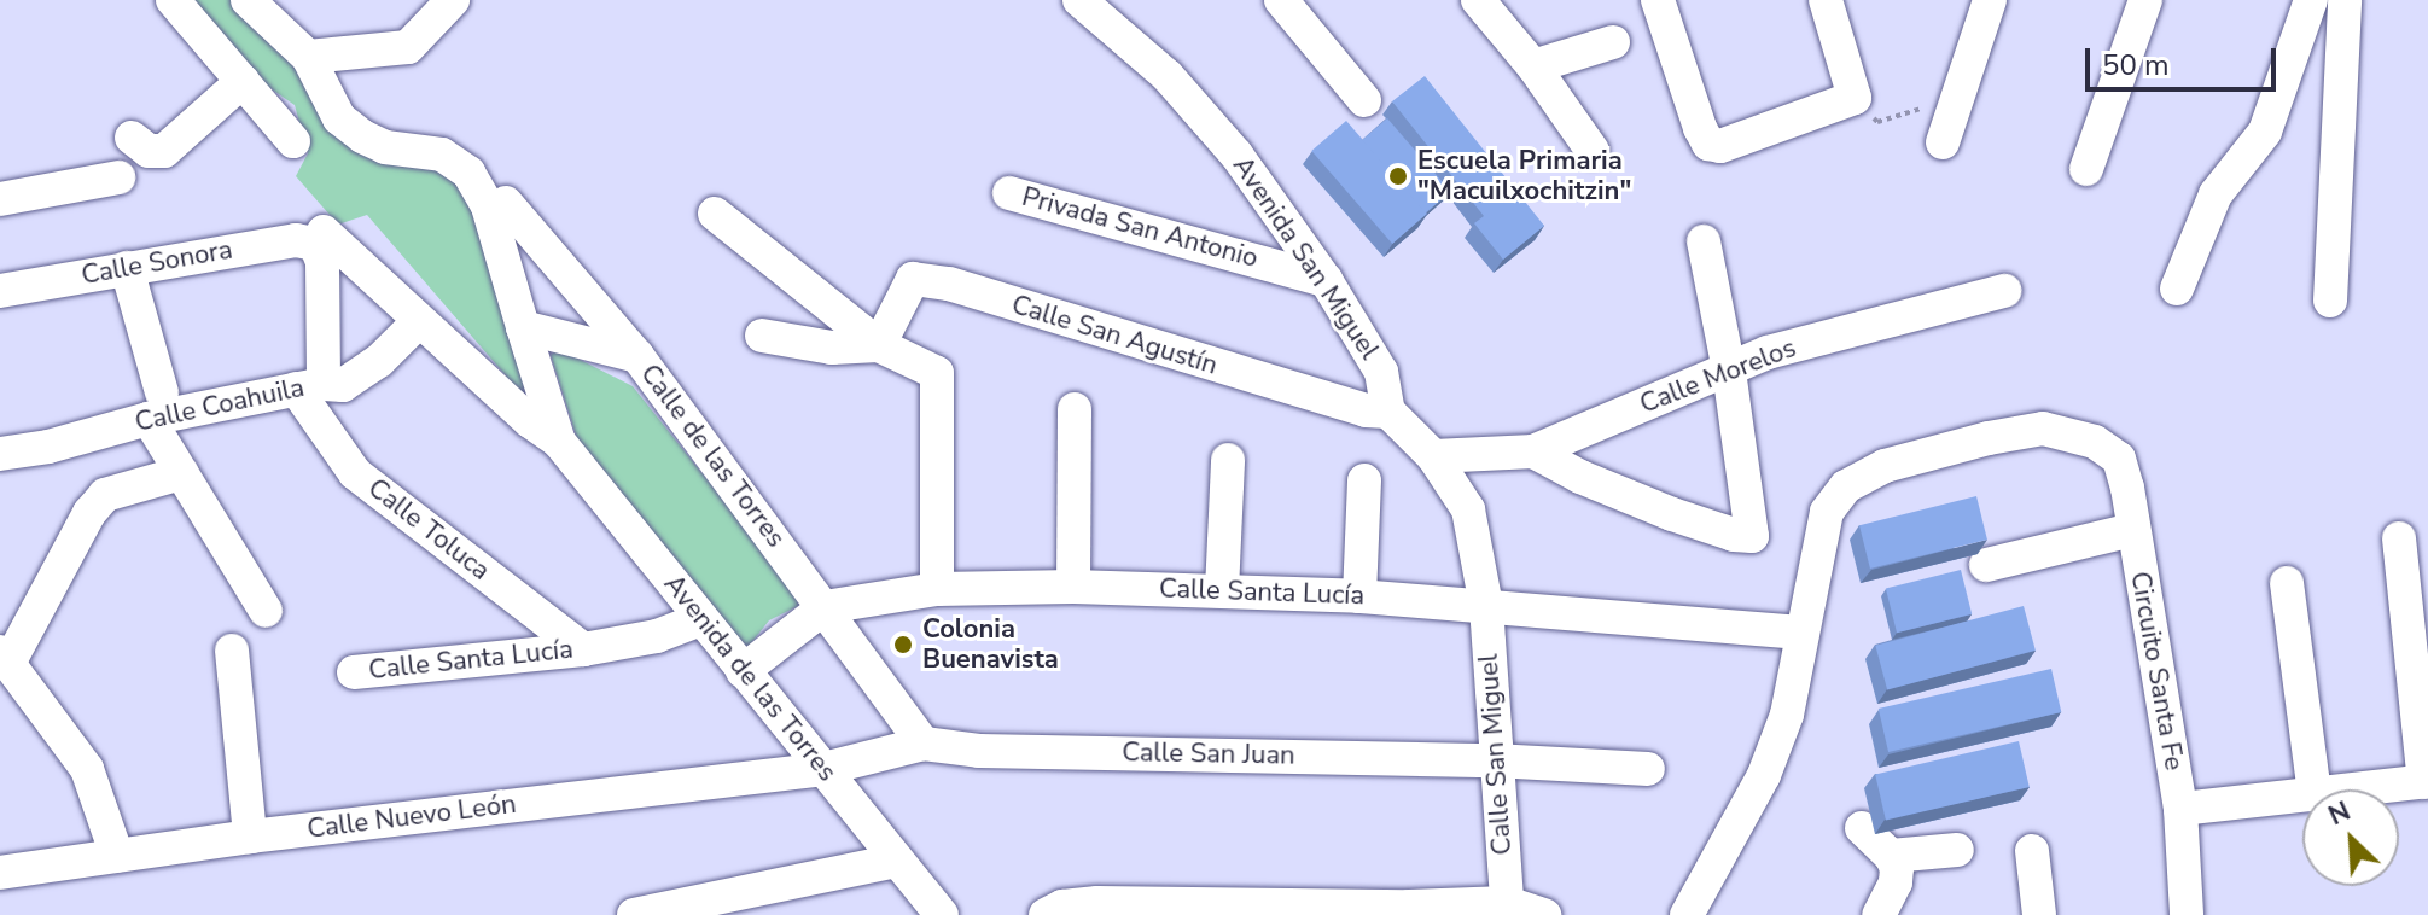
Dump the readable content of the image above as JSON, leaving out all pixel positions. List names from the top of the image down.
{
  "streets": {
    "street": [
      "Privada San Antonio",
      "Avenida San Miguel",
      "Calle Sonora",
      "Calle San Agustín",
      "Calle Morelos",
      "Calle Coahuila",
      "Calle de las Torres",
      "Calle Toluca",
      "Calle Santa Lucía",
      "Circuito Santa Fe",
      "Avenida de las Torres",
      "Calle San Juan",
      "Calle San Miguel",
      "Calle Nuevo León"
    ]
  },
  "crossings": [
    ["Privada San Antonio", "Avenida San Miguel"],
    ["Avenida San Miguel", "Calle San Agustín"],
    ["Calle Sonora", "Avenida de las Torres"],
    ["Calle Coahuila", "Calle Toluca"],
    ["Calle Coahuila", "Avenida de las Torres"],
    ["Calle de las Torres", "Calle Santa Lucía"],
    ["Calle de las Torres", "Avenida de las Torres"],
    ["Calle de las Torres", "Calle San Juan"],
    ["Calle de las Torres", "Calle Nuevo León"],
    ["Calle Toluca", "Calle Santa Lucía"],
    ["Calle Santa Lucía", "Circuito Santa Fe"],
    ["Calle Santa Lucía", "Avenida de las Torres"],
    ["Calle Santa Lucía", "Calle San Miguel"],
    ["Avenida de las Torres", "Calle Nuevo León"],
    ["Calle San Juan", "Calle San Miguel"],
    ["Calle San Juan", "Calle Nuevo León"]
  ],
  "places": ["Escuela Primaria \"Macuilxochitzin\"", "Colonia Buenavista"],
  "scale_bar": "50 m",
  "north": "top left"
}
